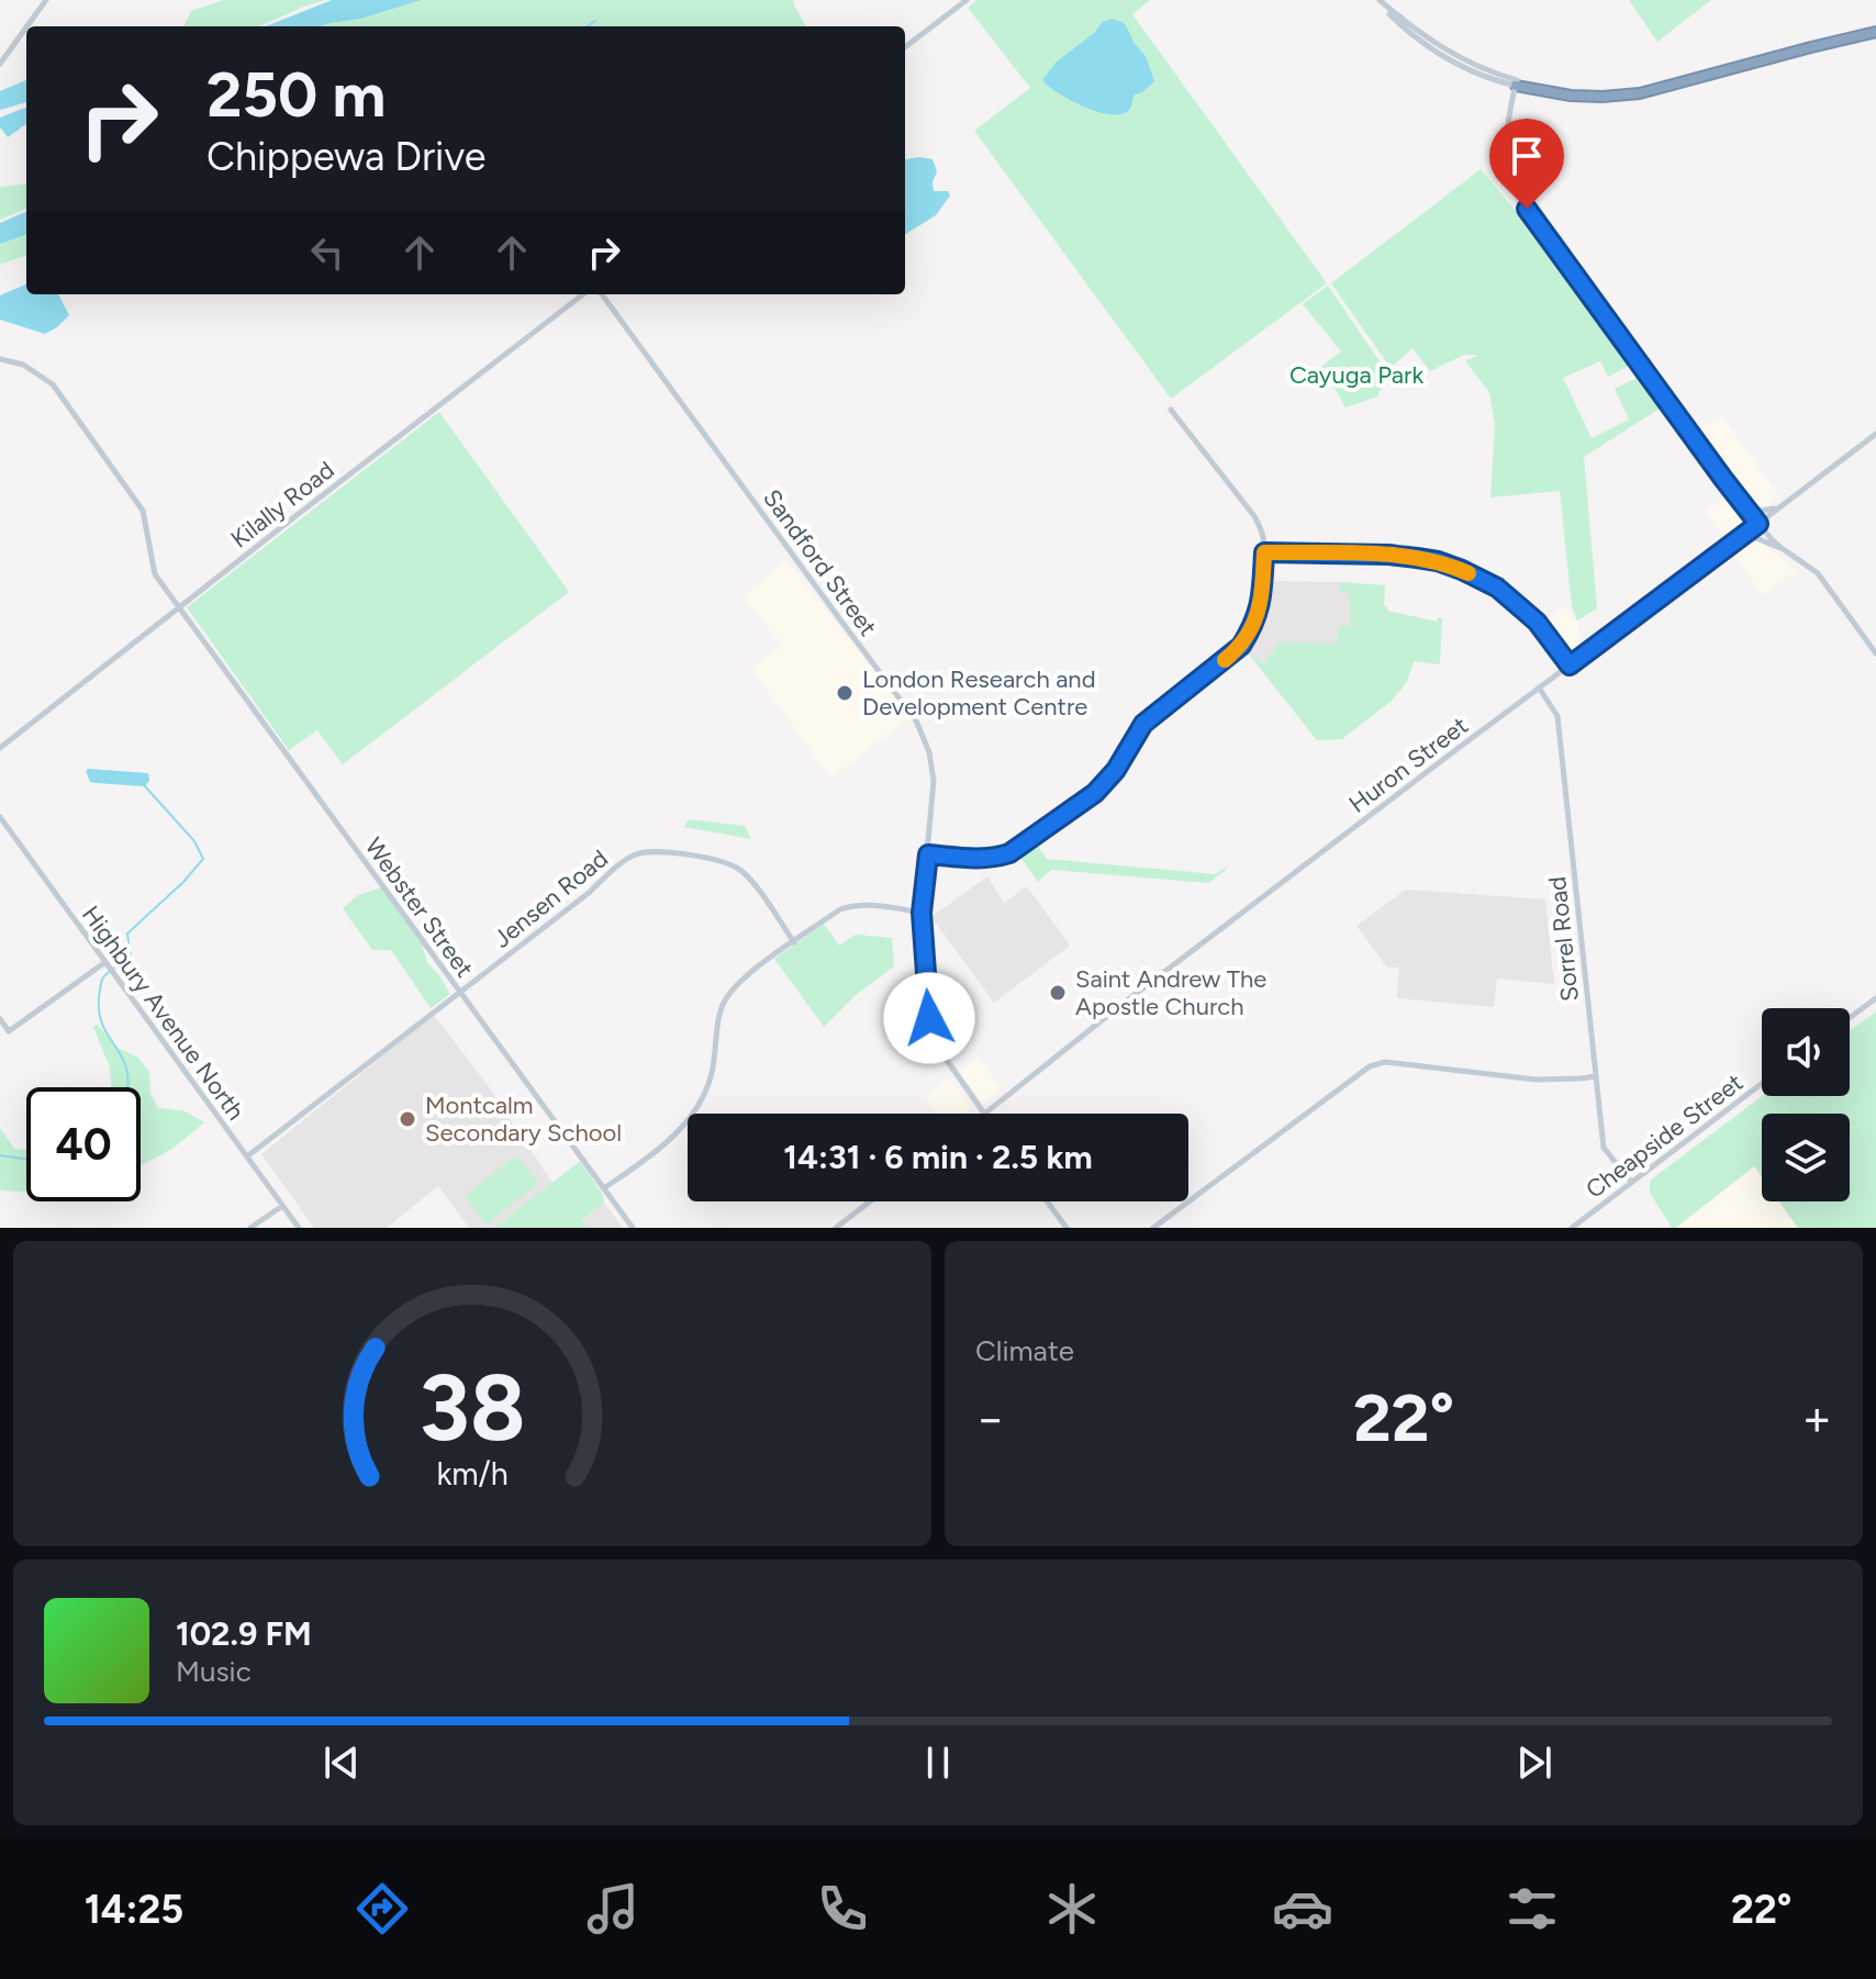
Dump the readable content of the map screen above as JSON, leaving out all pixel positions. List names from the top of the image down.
{
  "streets": {
    "street": [
      "Kilally Road",
      "Sandford Street",
      "Huron Street",
      "Jensen Road",
      "Webster Street",
      "Sorrel Road",
      "Highbury Avenue North",
      "Cheapside Street"
    ]
  },
  "crossings": [
    ["Kilally Road", "Webster Street"],
    ["Huron Street", "Sorrel Road"],
    ["Jensen Road", "Webster Street"],
    ["Jensen Road", "Highbury Avenue North"],
    ["Sorrel Road", "Cheapside Street"]
  ],
  "parks": ["Cayuga Park"],
  "places": ["London Research and Development Centre", "Saint Andrew The Apostle Church", "Montcalm Secondary School"],
  "page": {
    "turn": ["250 m", "Chippewa Drive"],
    "limit": "40",
    "trip": "14:31 · 6 min · 2.5 km",
    "tile": "Climate",
    "heat": ["−", "22°", "+"],
    "song": ["102.9 FM", "Music"],
    "tabs": ["14:25", "22°"],
    "gauge": ["38", "km/h"]
  }
}
